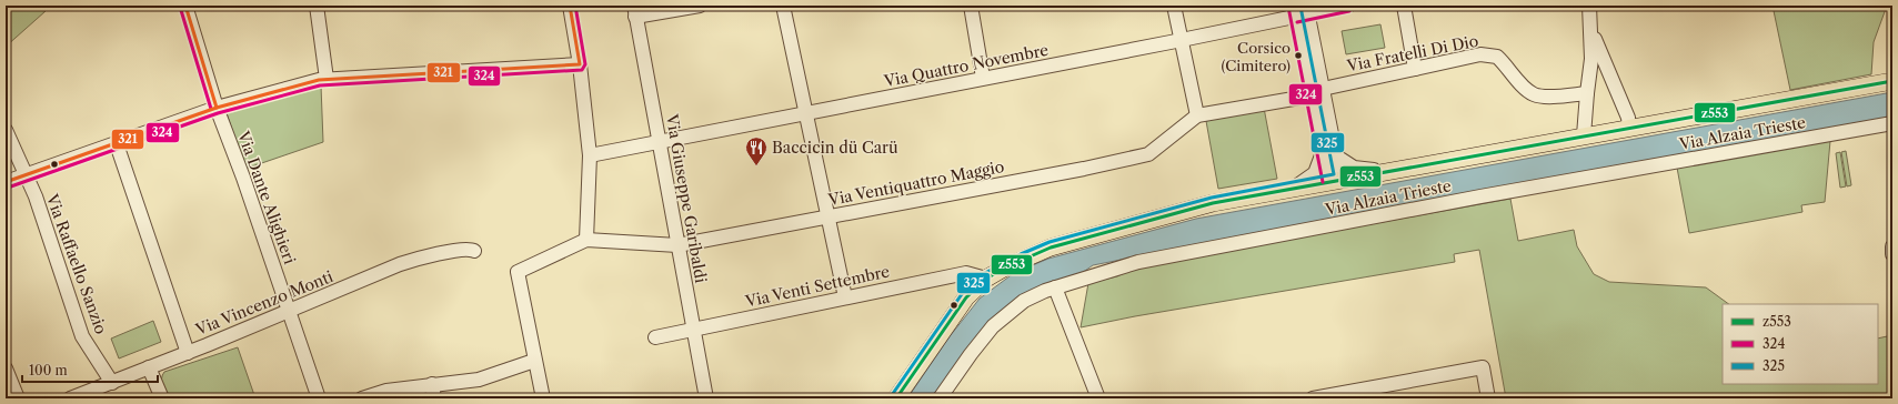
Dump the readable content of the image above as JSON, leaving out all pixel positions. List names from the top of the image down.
{
  "streets": {
    "street": [
      "Via Fratelli Di Dio",
      "Via Quattro Novembre",
      "Via Alzaia Trieste",
      "Via Ventiquattro Maggio",
      "Via Dante Alighieri",
      "Via Giuseppe Garibaldi",
      "Via Raffaello Sanzio",
      "Via Venti Settembre",
      "Via Vincenzo Monti"
    ]
  },
  "crossings": [
    ["Via Fratelli Di Dio", "Via Ventiquattro Maggio"],
    ["Via Quattro Novembre", "Via Giuseppe Garibaldi"],
    ["Via Ventiquattro Maggio", "Via Giuseppe Garibaldi"],
    ["Via Dante Alighieri", "Via Vincenzo Monti"],
    ["Via Giuseppe Garibaldi", "Via Venti Settembre"],
    ["Via Raffaello Sanzio", "Via Vincenzo Monti"]
  ],
  "places": {
    "other": ["Corsico (Cimitero)"],
    "restaurant": ["Baccicin dü Carü"]
  },
  "lines": [
    "transit line 324",
    "transit line 321",
    "transit line 325",
    "transit line z553"
  ],
  "legend": ["z553", "324", "325"],
  "scale_bar": "100 m"
}
